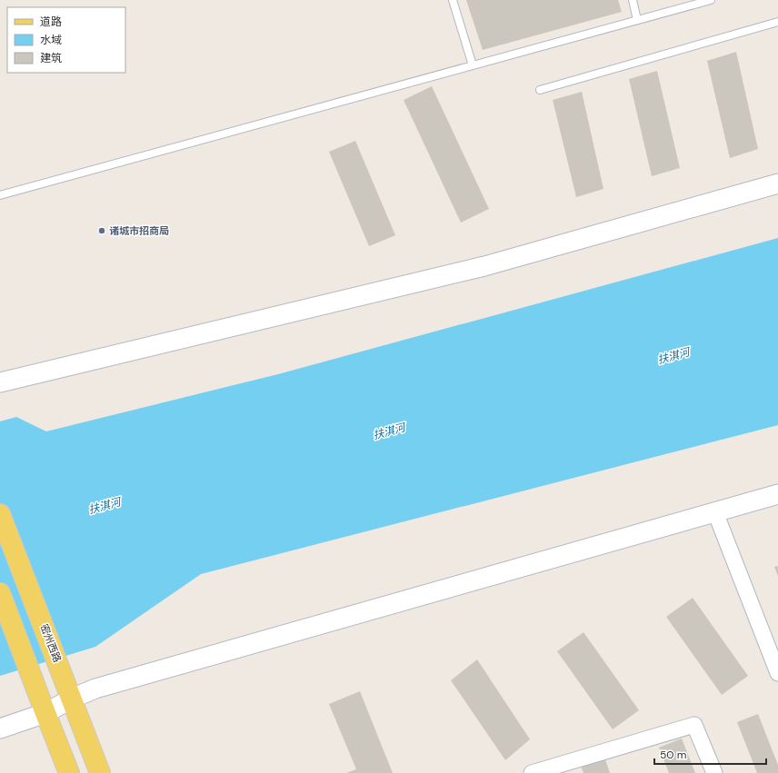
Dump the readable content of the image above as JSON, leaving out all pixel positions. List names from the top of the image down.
{
  "streets": {
    "main road": ["密州西路"]
  },
  "water": ["扶淇河"],
  "places": ["诸城市招商局"],
  "legend": ["道路", "水域", "建筑"],
  "scale_bar": "50 m"
}
